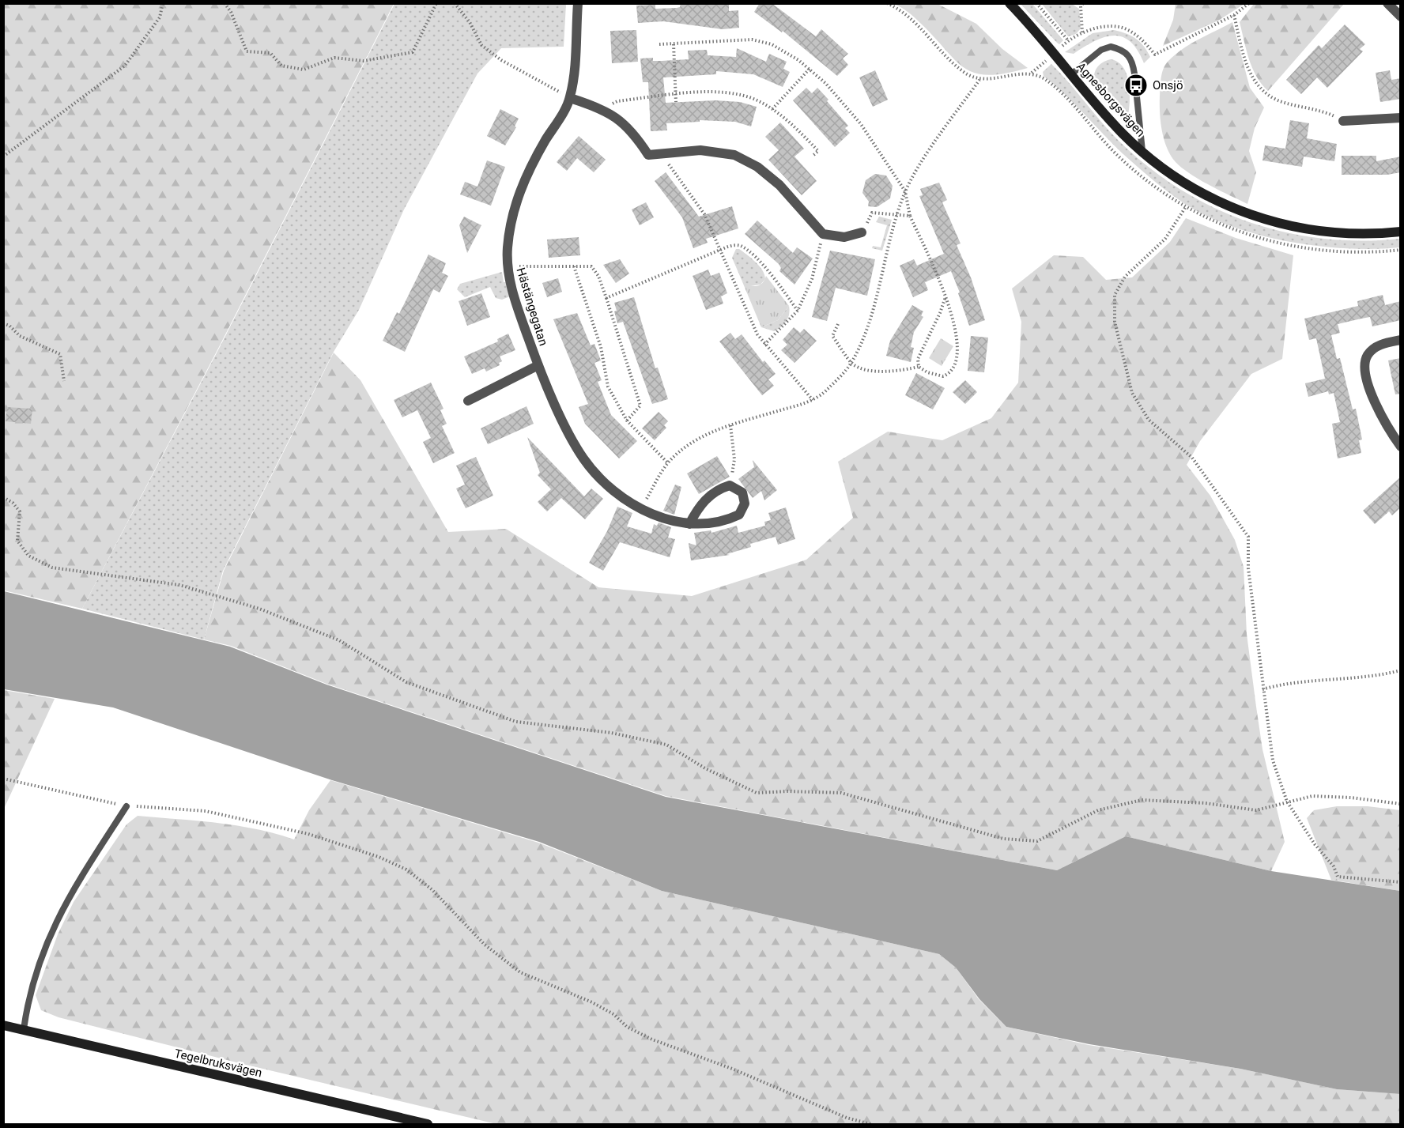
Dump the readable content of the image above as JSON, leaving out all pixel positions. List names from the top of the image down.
{
  "streets": {
    "street": ["Agnesborgsvägen", "Hästängegatan", "Tegelbruksvägen"]
  },
  "places": {
    "bus stop": ["Onsjö"]
  }
}
